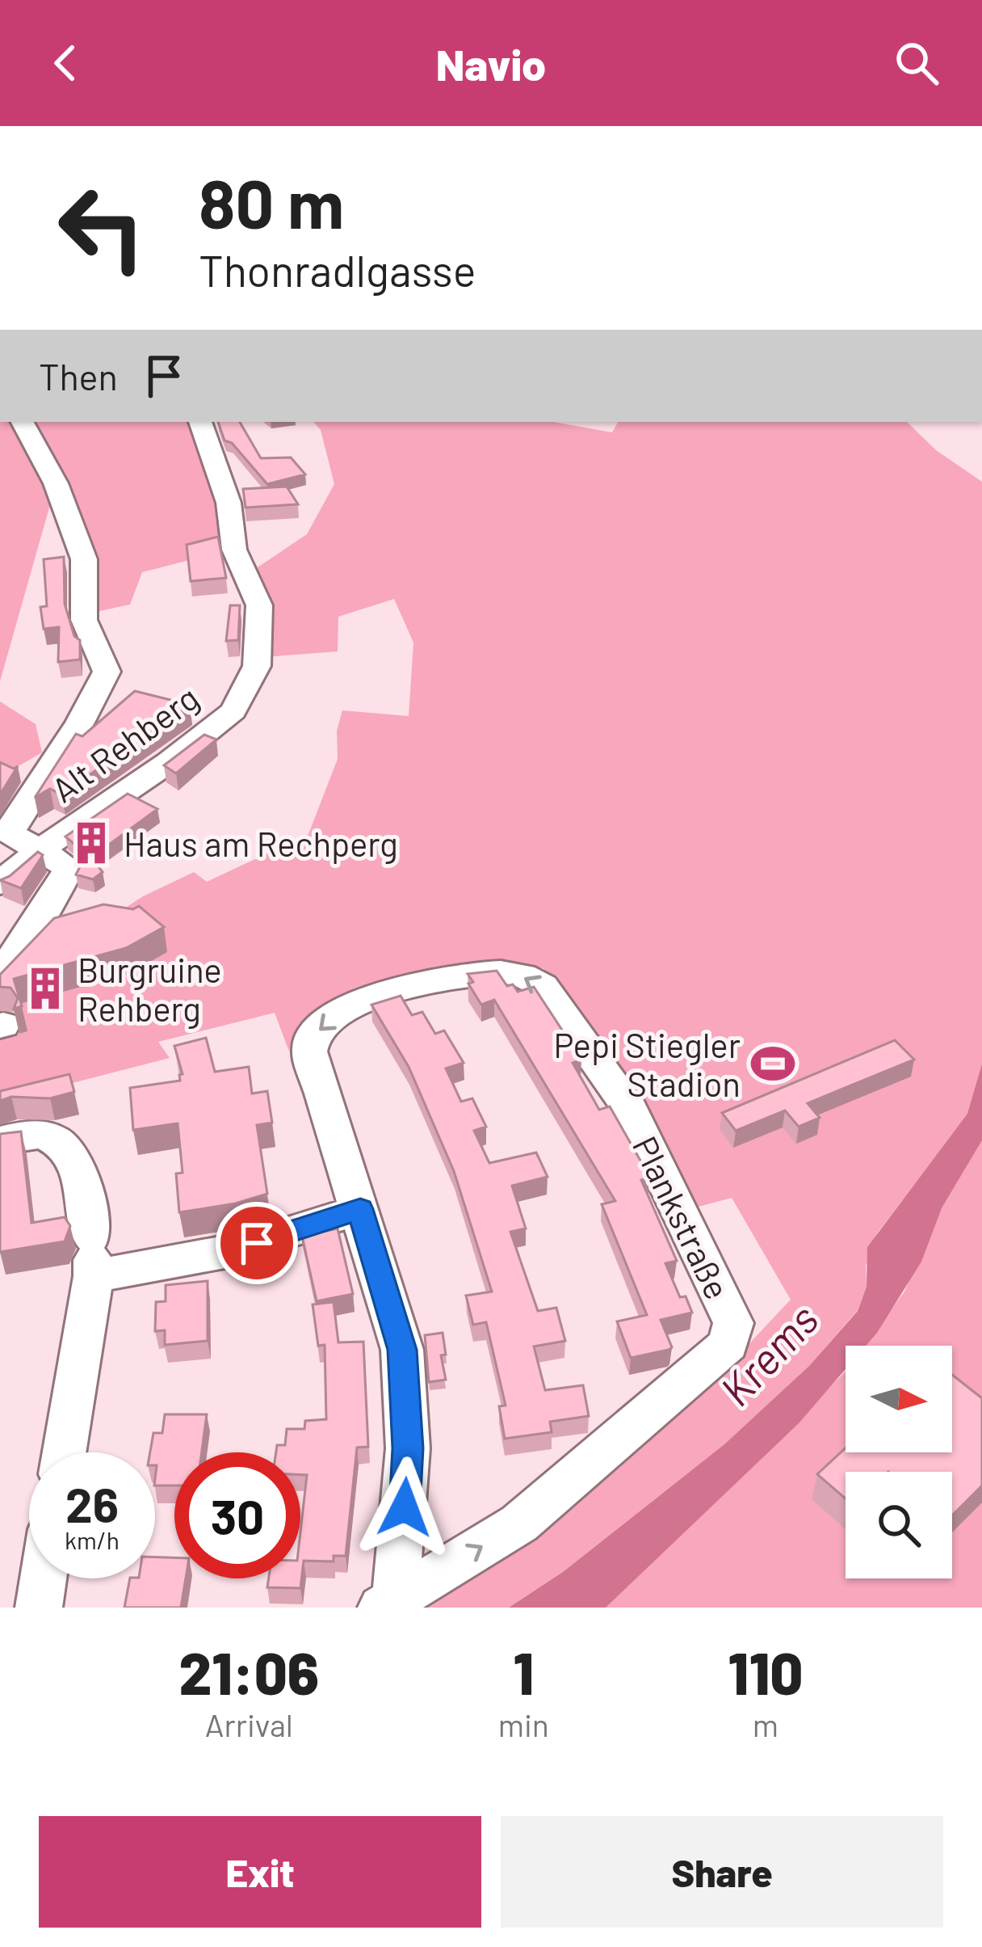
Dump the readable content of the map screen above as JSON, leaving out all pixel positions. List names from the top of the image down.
{
  "streets": {
    "street": ["Alt Rehberg", "Plankstraße"]
  },
  "water": ["Krems"],
  "places": {
    "building": ["Haus am Rechperg", "Burgruine Rehberg"],
    "sports": ["Pepi Stiegler Stadion"]
  },
  "north": "right",
  "page": {
    "header": "Navio",
    "turn": ["80 m", "Thonradlgasse"],
    "then": "Then",
    "speed": "26 km/h",
    "limit": "30",
    "eta": [
      "21:06",
      "Arrival",
      "1",
      "min",
      "110",
      "m"
    ],
    "buttons": ["Exit", "Share"]
  }
}
